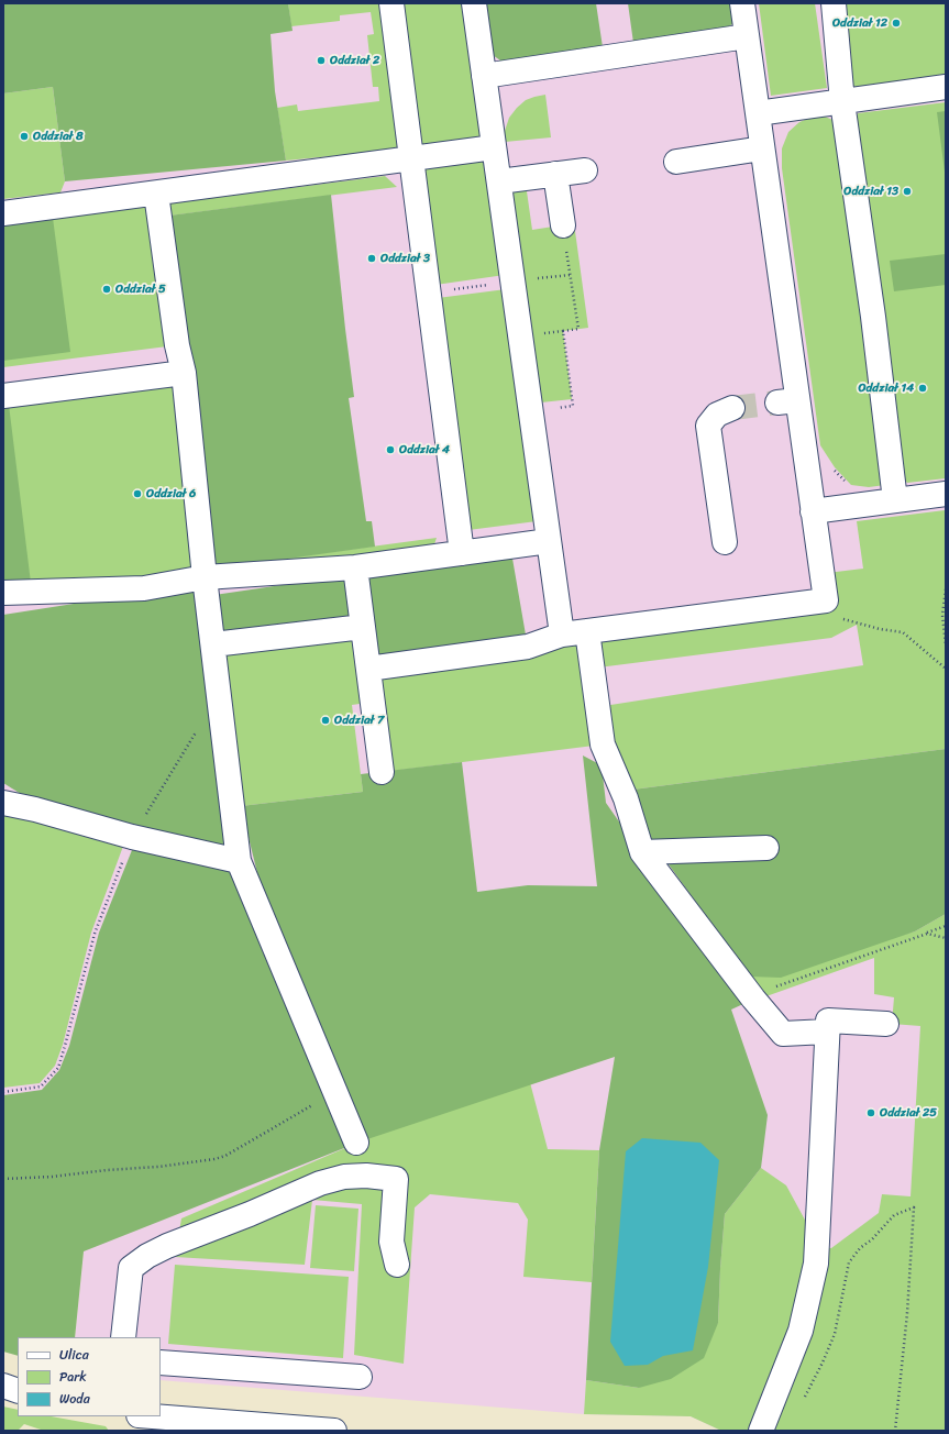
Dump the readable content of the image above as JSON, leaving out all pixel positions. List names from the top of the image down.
{
  "places": [
    "Oddział 12",
    "Oddział 2",
    "Oddział 8",
    "Oddział 13",
    "Oddział 3",
    "Oddział 5",
    "Oddział 14",
    "Oddział 4",
    "Oddział 6",
    "Oddział 7",
    "Oddział 25"
  ],
  "legend": ["Ulica", "Park", "Woda"]
}
